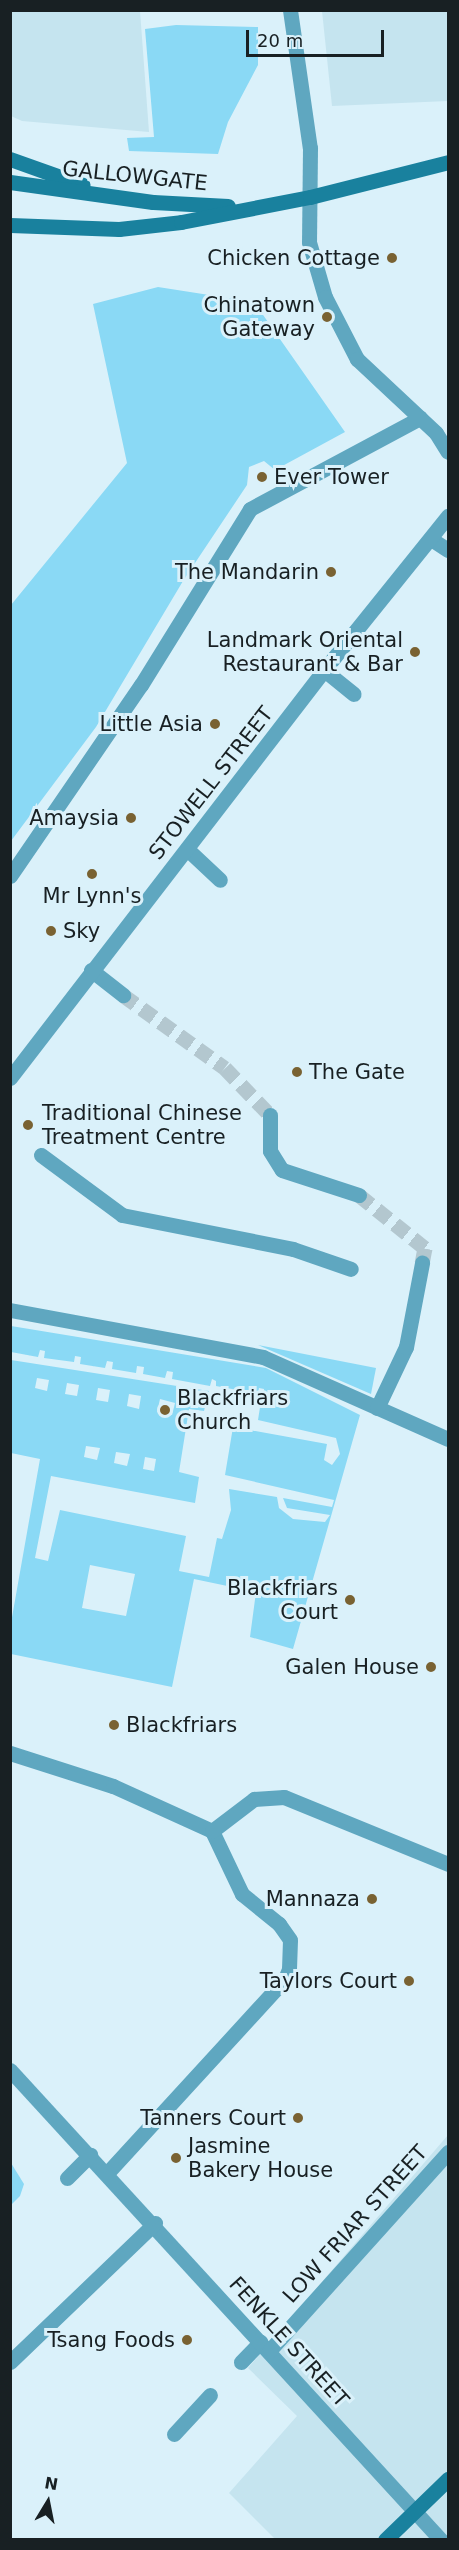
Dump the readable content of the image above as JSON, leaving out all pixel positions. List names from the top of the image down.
{
  "streets": {
    "main road": ["GALLOWGATE"],
    "street": ["STOWELL STREET", "LOW FRIAR STREET", "FENKLE STREET"]
  },
  "crossings": [
    ["LOW FRIAR STREET", "FENKLE STREET"]
  ],
  "places": [
    "Chicken Cottage",
    "Chinatown Gateway",
    "Ever Tower",
    "The Mandarin",
    "Landmark Oriental Restaurant & Bar",
    "Little Asia",
    "Amaysia",
    "Mr Lynn's",
    "Sky",
    "The Gate",
    "Traditional Chinese Treatment Centre",
    "Blackfriars Church",
    "Blackfriars Court",
    "Galen House",
    "Blackfriars",
    "Mannaza",
    "Taylors Court",
    "Tanners Court",
    "Jasmine Bakery House",
    "Tsang Foods"
  ],
  "scale_bar": "20 m",
  "north": "top"
}
